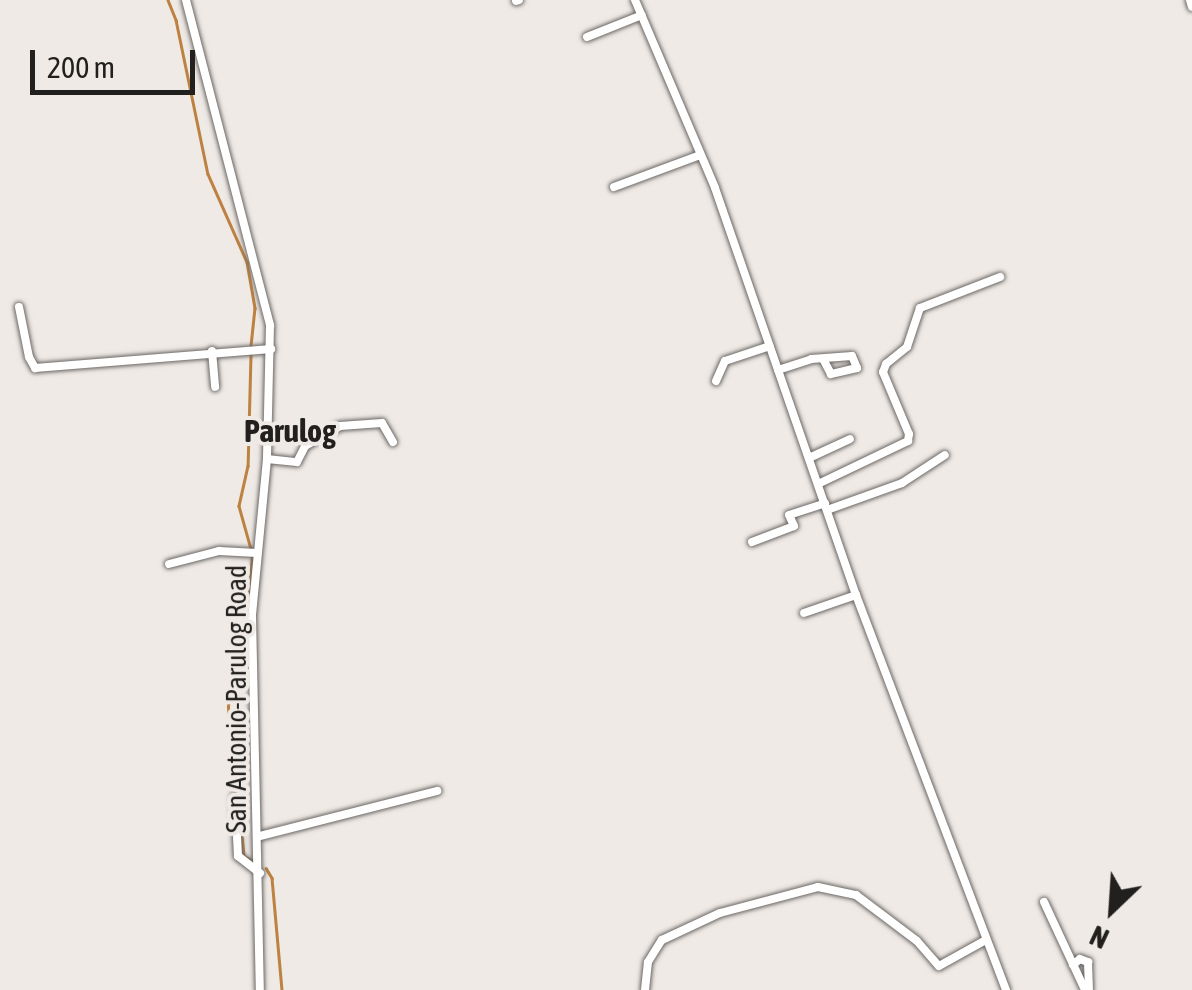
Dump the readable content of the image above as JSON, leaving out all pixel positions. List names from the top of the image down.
{
  "streets": {
    "street": ["San Antonio-Parulog Road"]
  },
  "districts": ["Parulog"],
  "scale_bar": "200 m",
  "north": "bottom left"
}
